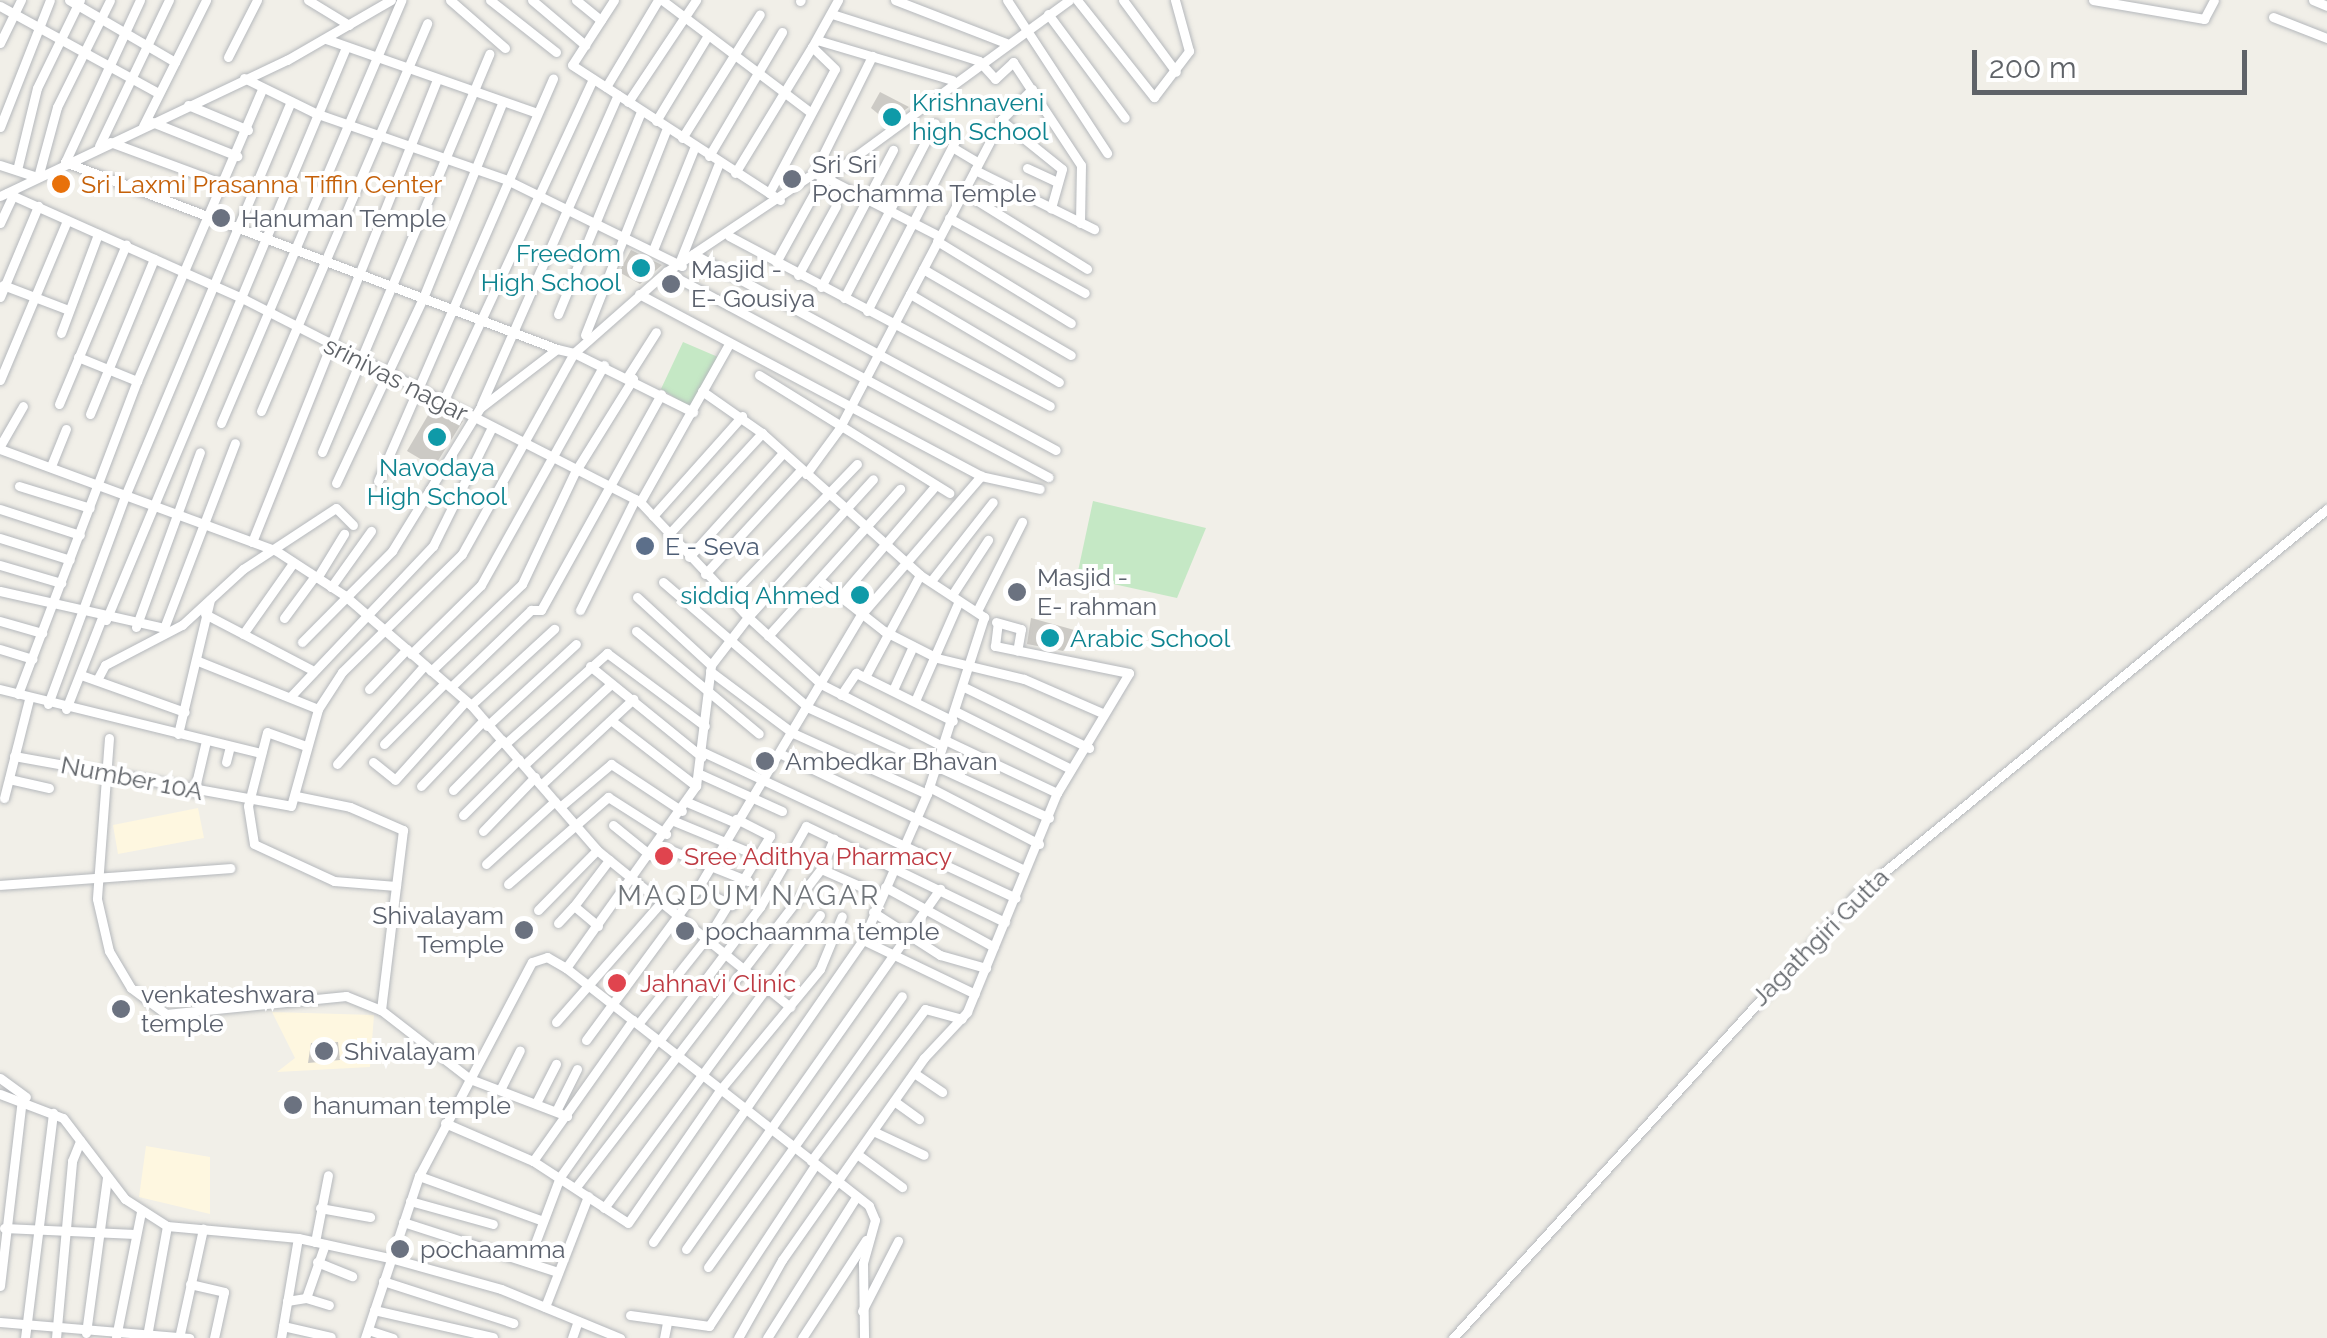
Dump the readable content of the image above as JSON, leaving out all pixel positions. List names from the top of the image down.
{
  "streets": {
    "street": ["srinivas nagar", "Number 10A", "Jagathgiri Gutta"]
  },
  "districts": ["MAQDUM NAGAR"],
  "places": [
    "Krishnaveni high School",
    "Sri Sri Pochamma Temple",
    "Sri Laxmi Prasanna Tiffin Center",
    "Hanuman Temple",
    "Freedom High School",
    "Masjid - E- Gousiya",
    "Navodaya High School",
    "E - Seva",
    "Masjid - E- rahman",
    "siddiq Ahmed",
    "Arabic School",
    "Ambedkar Bhavan",
    "Sree Adithya Pharmacy",
    "Shivalayam Temple",
    "pochaamma temple",
    "Jahnavi Clinic",
    "venkateshwara temple",
    "Shivalayam",
    "hanuman temple",
    "pochaamma"
  ],
  "scale_bar": "200 m"
}
